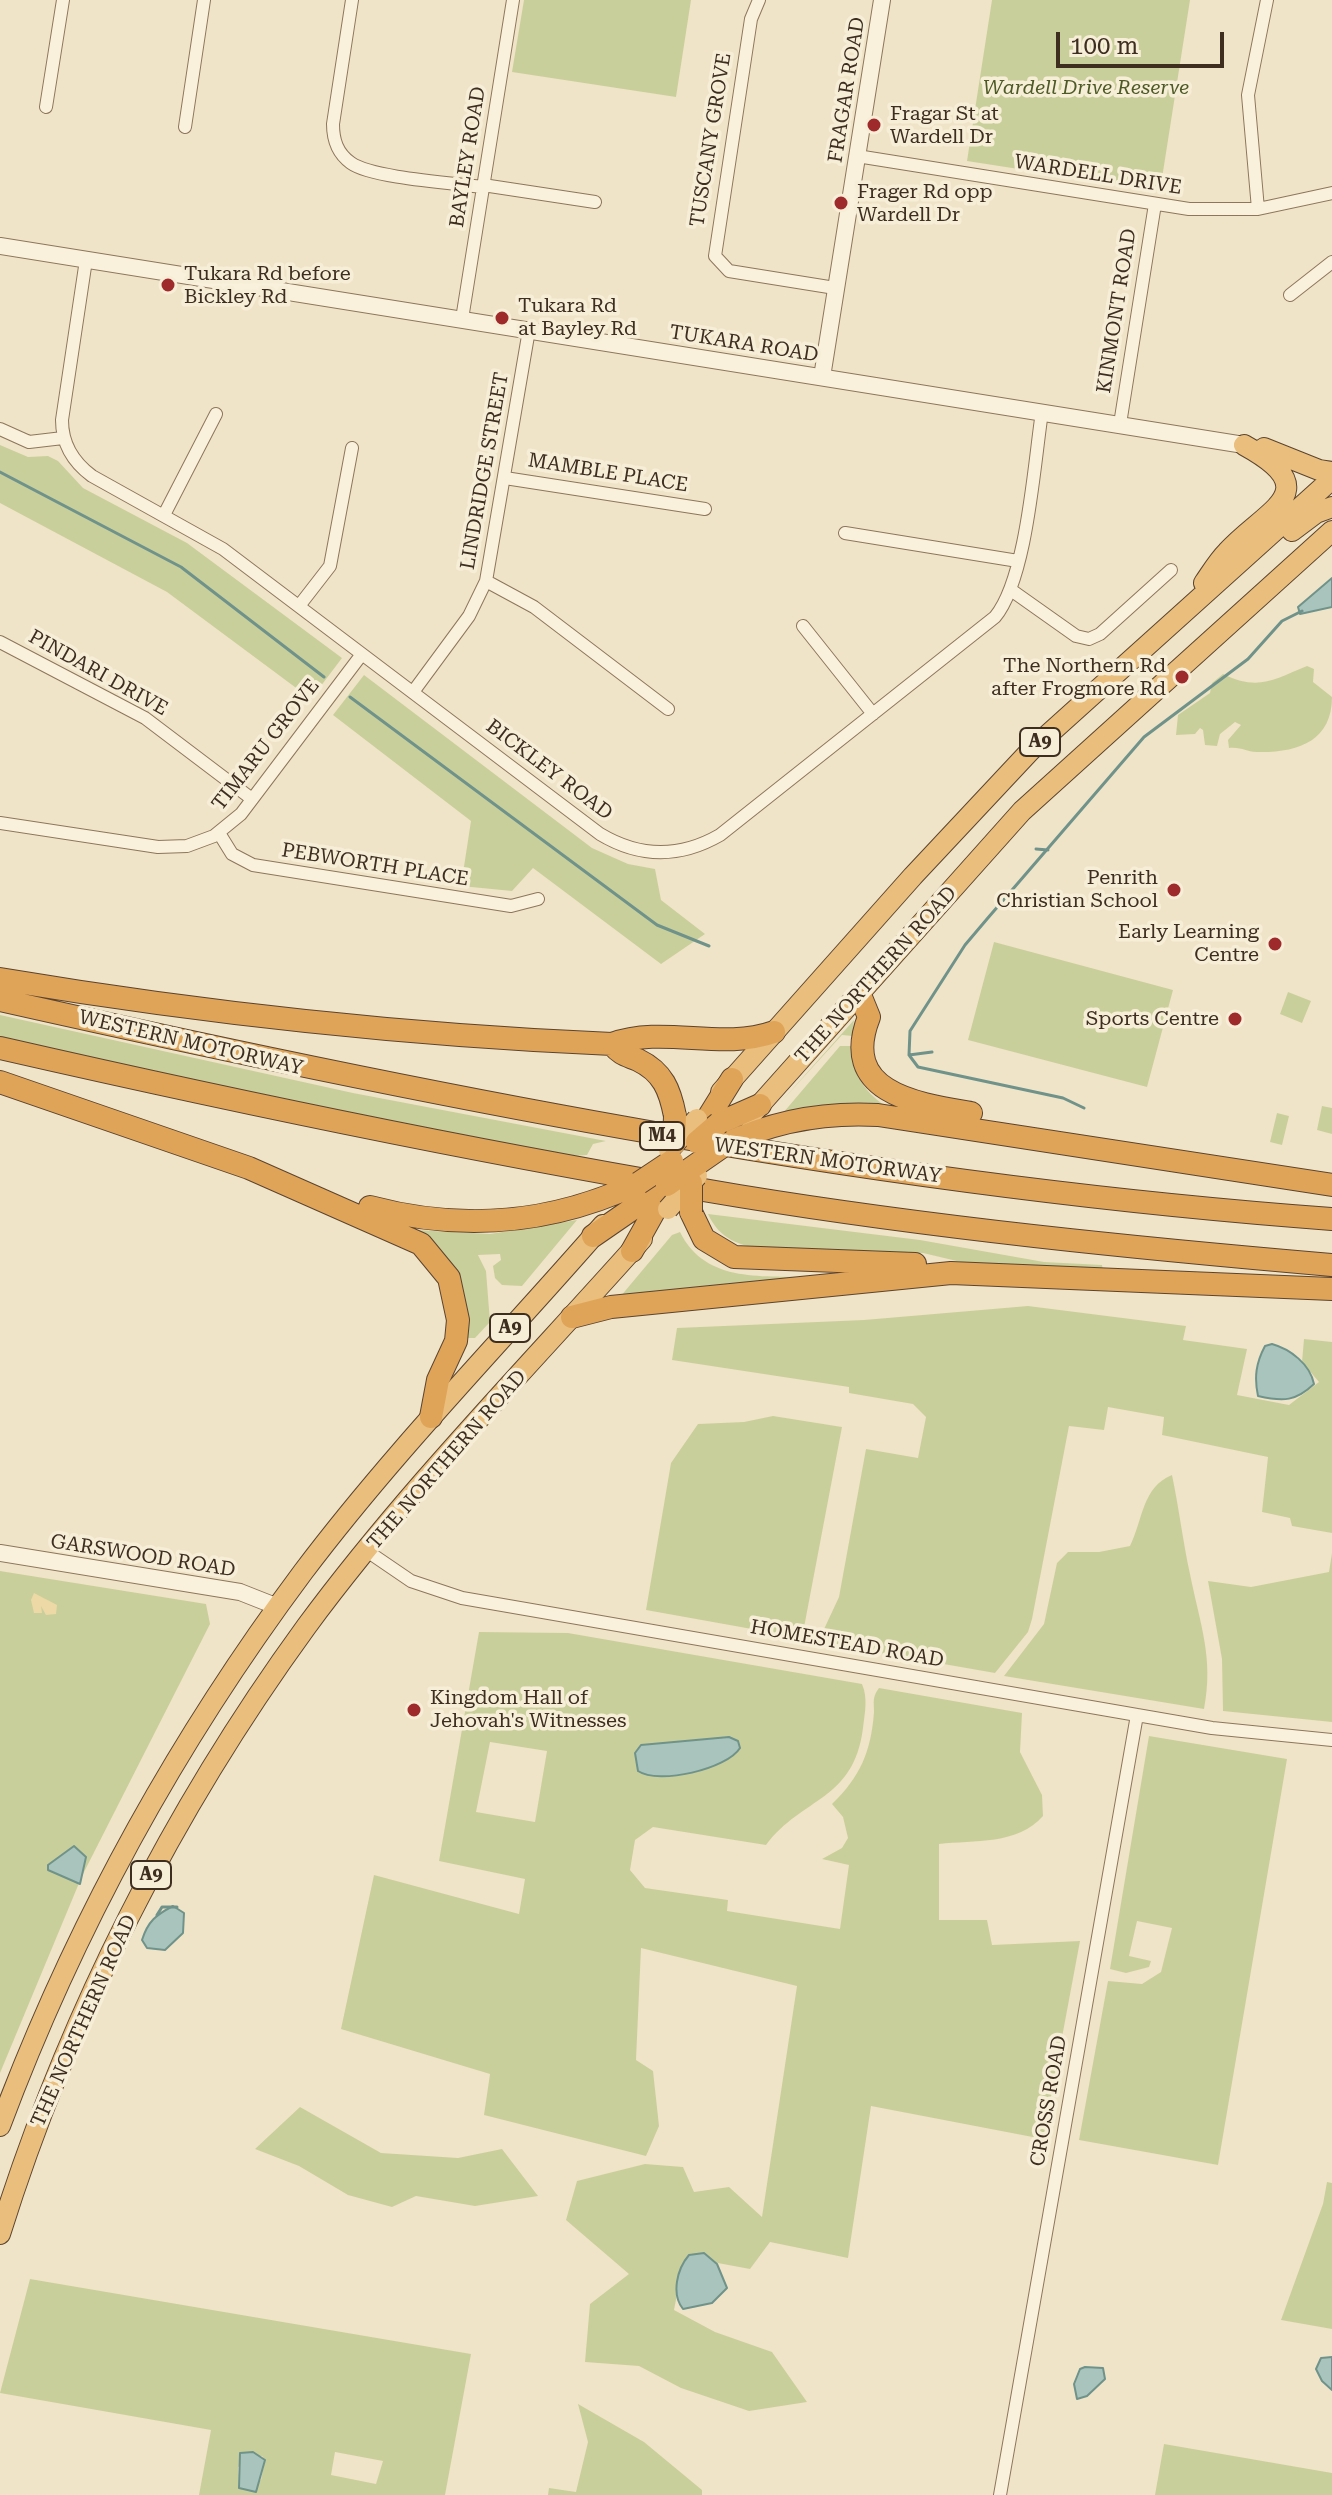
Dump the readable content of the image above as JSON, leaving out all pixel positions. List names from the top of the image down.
{
  "streets": {
    "highway": [
      "A9",
      "THE NORTHERN ROAD",
      "WESTERN MOTORWAY",
      "M4"
    ],
    "street": [
      "FRAGAR ROAD",
      "TUSCANY GROVE",
      "BAYLEY ROAD",
      "WARDELL DRIVE",
      "KINMONT ROAD",
      "TUKARA ROAD",
      "LINDRIDGE STREET",
      "MAMBLE PLACE",
      "PINDARI DRIVE",
      "TIMARU GROVE",
      "BICKLEY ROAD",
      "PEBWORTH PLACE",
      "GARSWOOD ROAD",
      "HOMESTEAD ROAD",
      "CROSS ROAD"
    ]
  },
  "crossings": [
    ["FRAGAR ROAD", "TUSCANY GROVE"],
    ["FRAGAR ROAD", "WARDELL DRIVE"],
    ["FRAGAR ROAD", "TUKARA ROAD"],
    ["BAYLEY ROAD", "TUKARA ROAD"],
    ["WARDELL DRIVE", "KINMONT ROAD"],
    ["KINMONT ROAD", "TUKARA ROAD"],
    ["TUKARA ROAD", "LINDRIDGE STREET"],
    ["TUKARA ROAD", "BICKLEY ROAD"],
    ["LINDRIDGE STREET", "MAMBLE PLACE"],
    ["LINDRIDGE STREET", "BICKLEY ROAD"],
    ["PINDARI DRIVE", "TIMARU GROVE"],
    ["TIMARU GROVE", "BICKLEY ROAD"],
    ["TIMARU GROVE", "PEBWORTH PLACE"],
    ["THE NORTHERN ROAD", "GARSWOOD ROAD"],
    ["THE NORTHERN ROAD", "HOMESTEAD ROAD"],
    ["HOMESTEAD ROAD", "CROSS ROAD"]
  ],
  "parks": ["Wardell Drive Reserve"],
  "places": [
    "Fragar St at Wardell Dr",
    "Frager Rd opp Wardell Dr",
    "Tukara Rd before Bickley Rd",
    "Tukara Rd at Bayley Rd",
    "The Northern Rd after Frogmore Rd",
    "Penrith Christian School",
    "Early Learning Centre",
    "Sports Centre",
    "Kingdom Hall of Jehovah's Witnesses"
  ],
  "scale_bar": "100 m"
}
